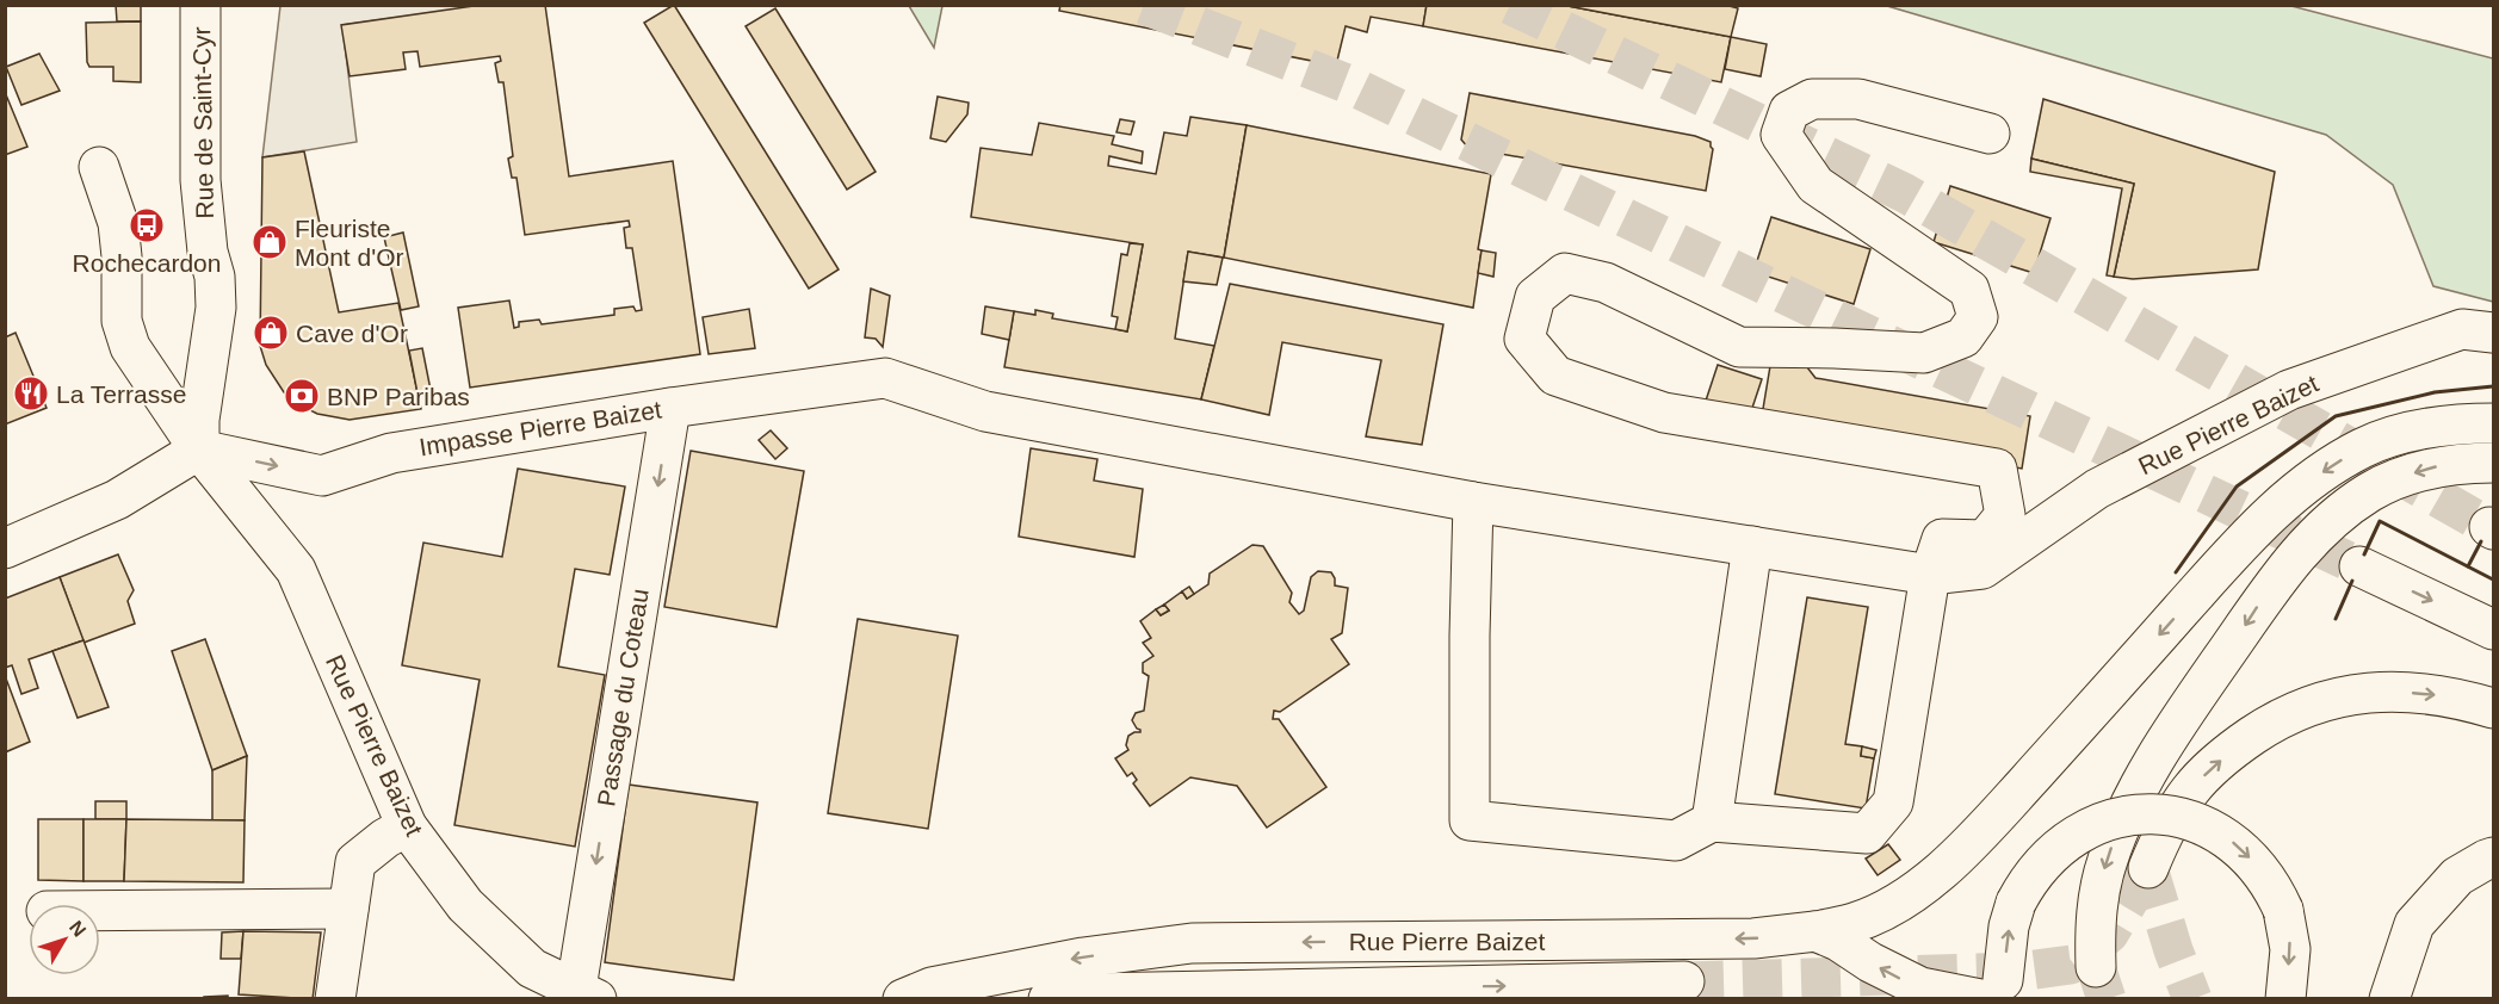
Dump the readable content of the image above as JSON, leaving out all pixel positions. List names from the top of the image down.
{
  "streets": {
    "main road": [
      "Rue de Saint-Cyr",
      "Rue Pierre Baizet",
      "Impasse Pierre Baizet",
      "Passage du Coteau"
    ]
  },
  "crossings": [
    ["Rue de Saint-Cyr", "Rue Pierre Baizet"],
    ["Rue de Saint-Cyr", "Impasse Pierre Baizet"],
    ["Rue Pierre Baizet", "Impasse Pierre Baizet"],
    ["Rue Pierre Baizet", "Passage du Coteau"],
    ["Impasse Pierre Baizet", "Passage du Coteau"]
  ],
  "one_way": ["Impasse Pierre Baizet", "Passage du Coteau"],
  "places": {
    "bus stop": ["Rochecardon"],
    "shop": ["Fleuriste Mont d'Or", "Cave d'Or"],
    "restaurant": ["La Terrasse"],
    "bank": ["BNP Paribas"]
  },
  "north": "top right"
}
